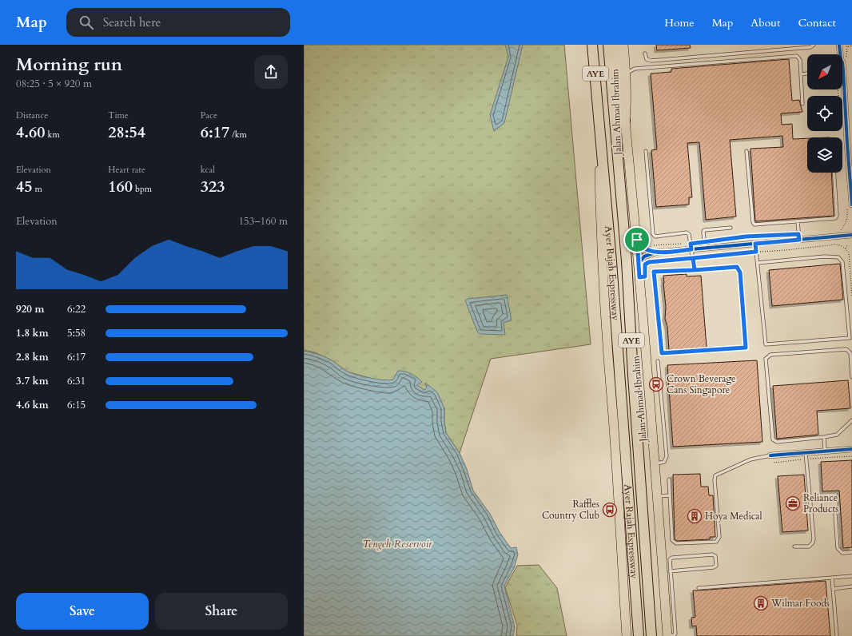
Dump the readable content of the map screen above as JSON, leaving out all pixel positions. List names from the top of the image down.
{
  "streets": {
    "highway": ["AYE", "Ayer Rajah Expressway"],
    "main road": ["Jalan Ahmad Ibrahim"]
  },
  "crossings": [
    ["Jalan Ahmad Ibrahim", "Ayer Rajah Expressway"]
  ],
  "water": ["Tengeh Reservoir"],
  "places": {
    "bus stop": ["Crown Beverage Cans Singapore", "Raffles Country Club"],
    "office": ["Reliance Products"],
    "building": ["Hoya Medical", "Wilmar Foods"]
  },
  "north": "bottom left",
  "page": {
    "header": "Map",
    "search": "Search here",
    "nav": [
      "Home",
      "Map",
      "About",
      "Contact"
    ],
    "heading": ["Morning run", "08:25 · 5 × 920 m"],
    "stats": [
      ["Distance", "4.60 km"],
      ["Time", "28:54"],
      ["Pace", "6:17 /km"],
      ["Elevation", "45 m"],
      ["Heart rate", "160 bpm"],
      ["kcal", "323"]
    ],
    "chart": ["Elevation", "153–160 m"],
    "list": [
      {
        "name": "920 m",
        "note": "6:22"
      },
      {
        "name": "1.8 km",
        "note": "5:58"
      },
      {
        "name": "2.8 km",
        "note": "6:17"
      },
      {
        "name": "3.7 km",
        "note": "6:31"
      },
      {
        "name": "4.6 km",
        "note": "6:15"
      }
    ],
    "buttons": ["Save", "Share"]
  }
}
